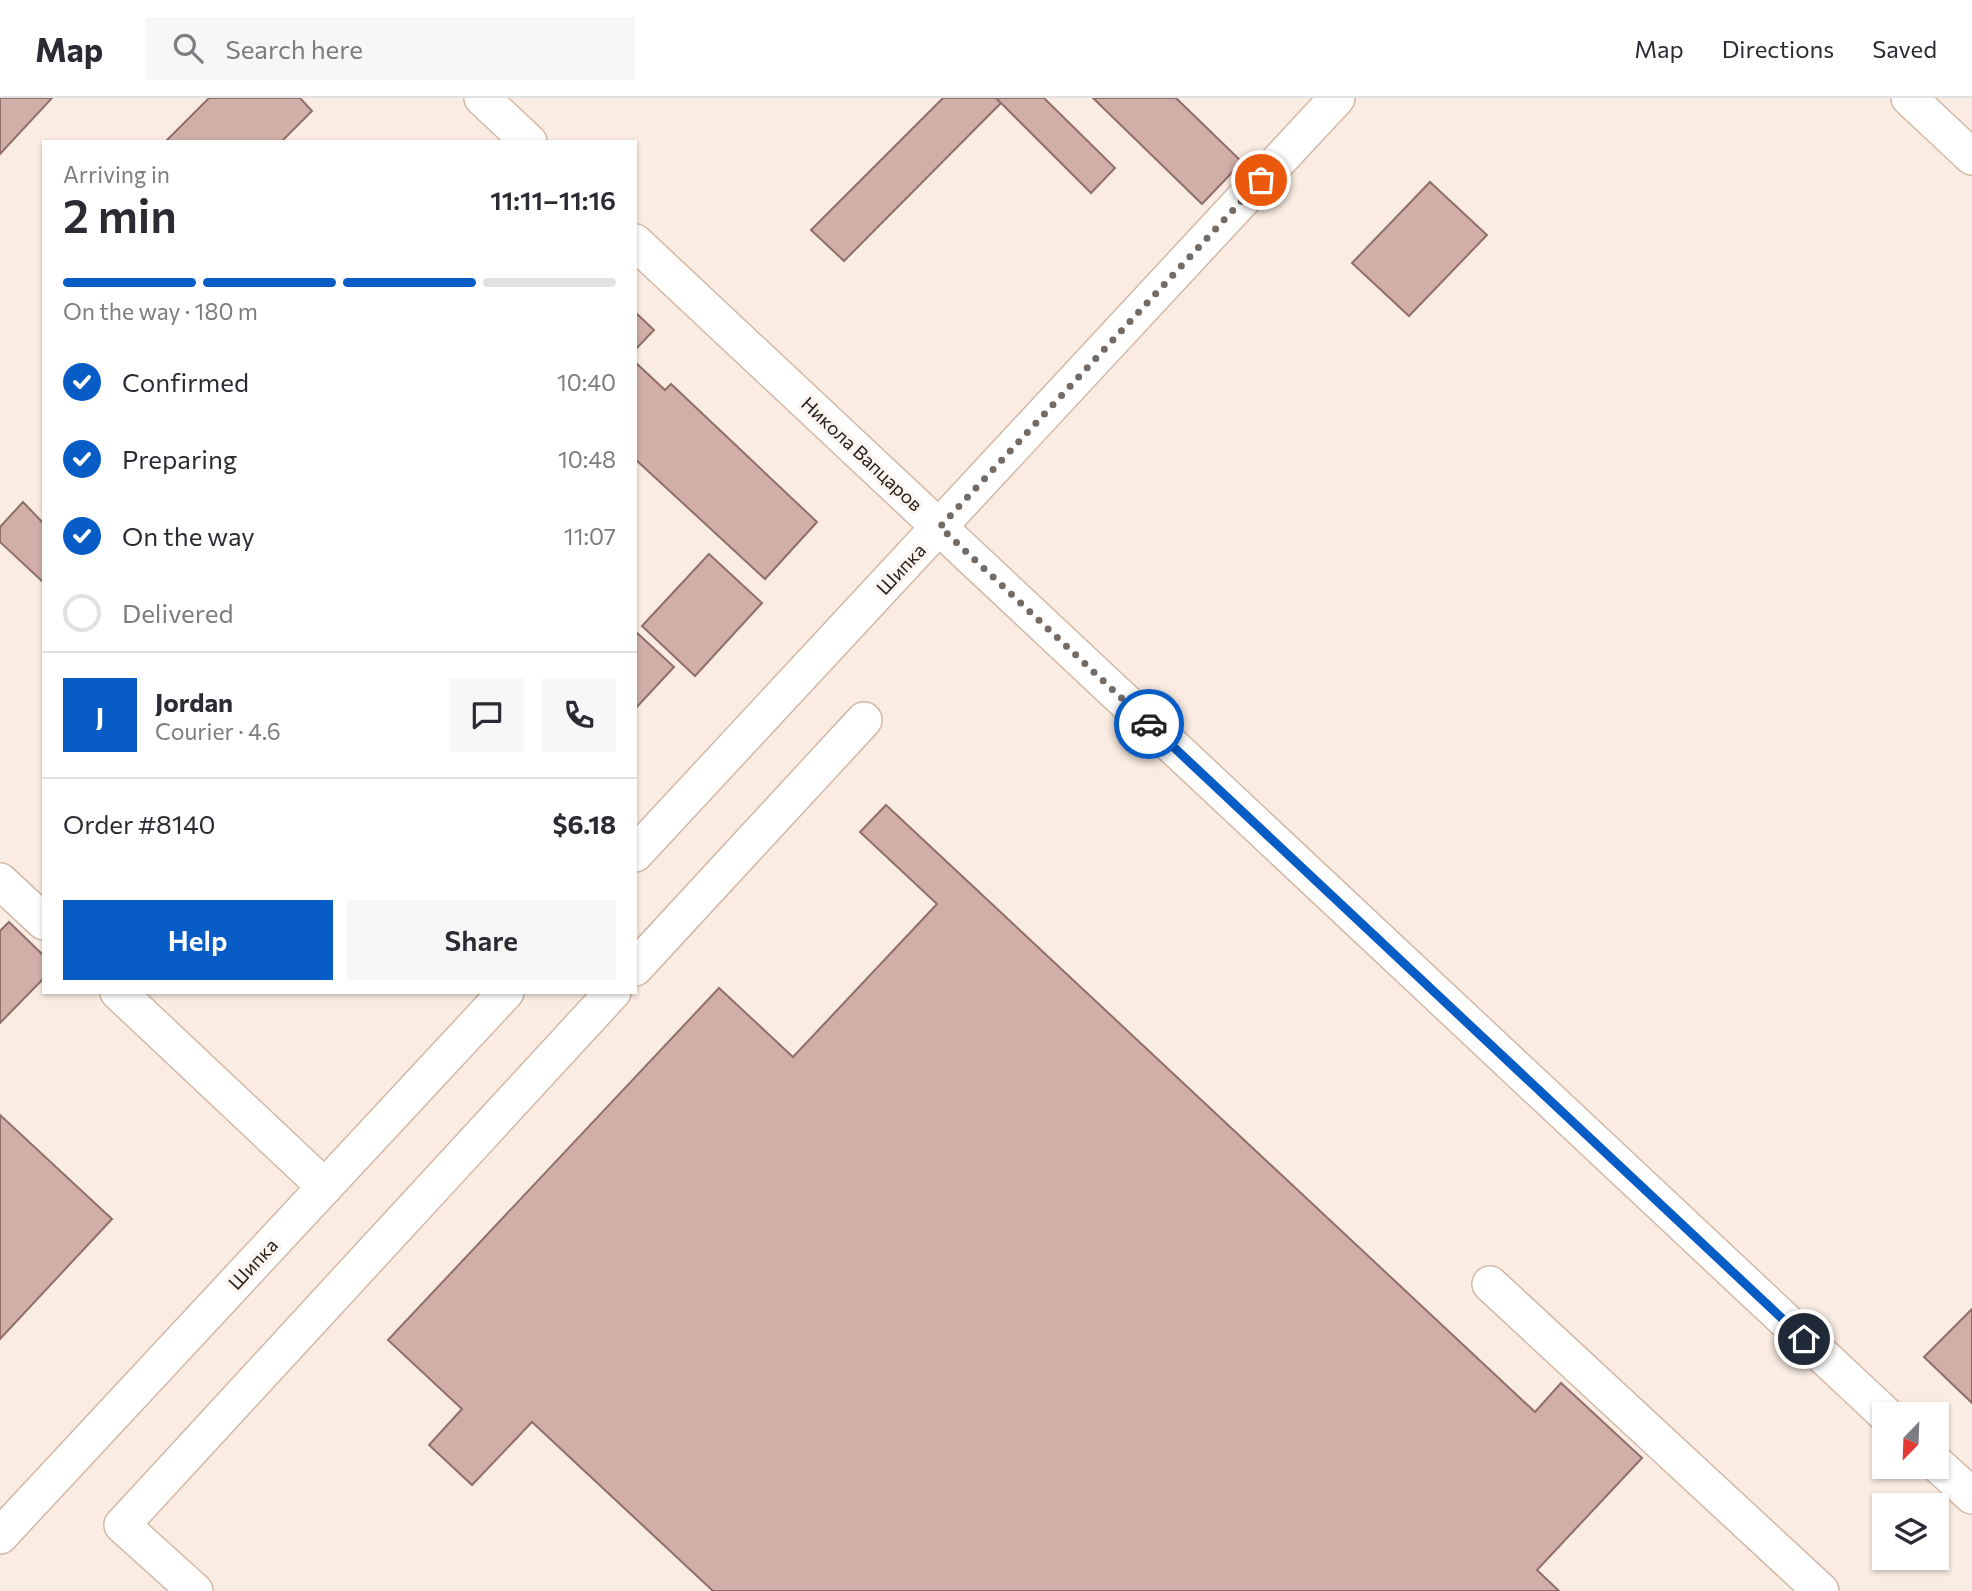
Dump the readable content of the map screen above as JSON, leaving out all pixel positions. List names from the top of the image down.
{
  "streets": {
    "street": ["Никола Вапцаров", "Шипка"]
  },
  "crossings": [
    ["Никола Вапцаров", "Шипка"]
  ],
  "north": "bottom left",
  "page": {
    "header": "Map",
    "search": "Search here",
    "nav": ["Map", "Directions", "Saved"],
    "heading": ["2 min", "Arriving in", "11:11–11:16"],
    "panel": [
      "Jordan",
      "Courier · 4.6",
      "Order #8140",
      "$6.18"
    ],
    "bar": "On the way · 180 m",
    "list": [
      ["Confirmed", "10:40"],
      ["Preparing", "10:48"],
      ["On the way", "11:07"],
      "Delivered"
    ],
    "round": "J",
    "buttons": ["Help", "Share"]
  }
}
